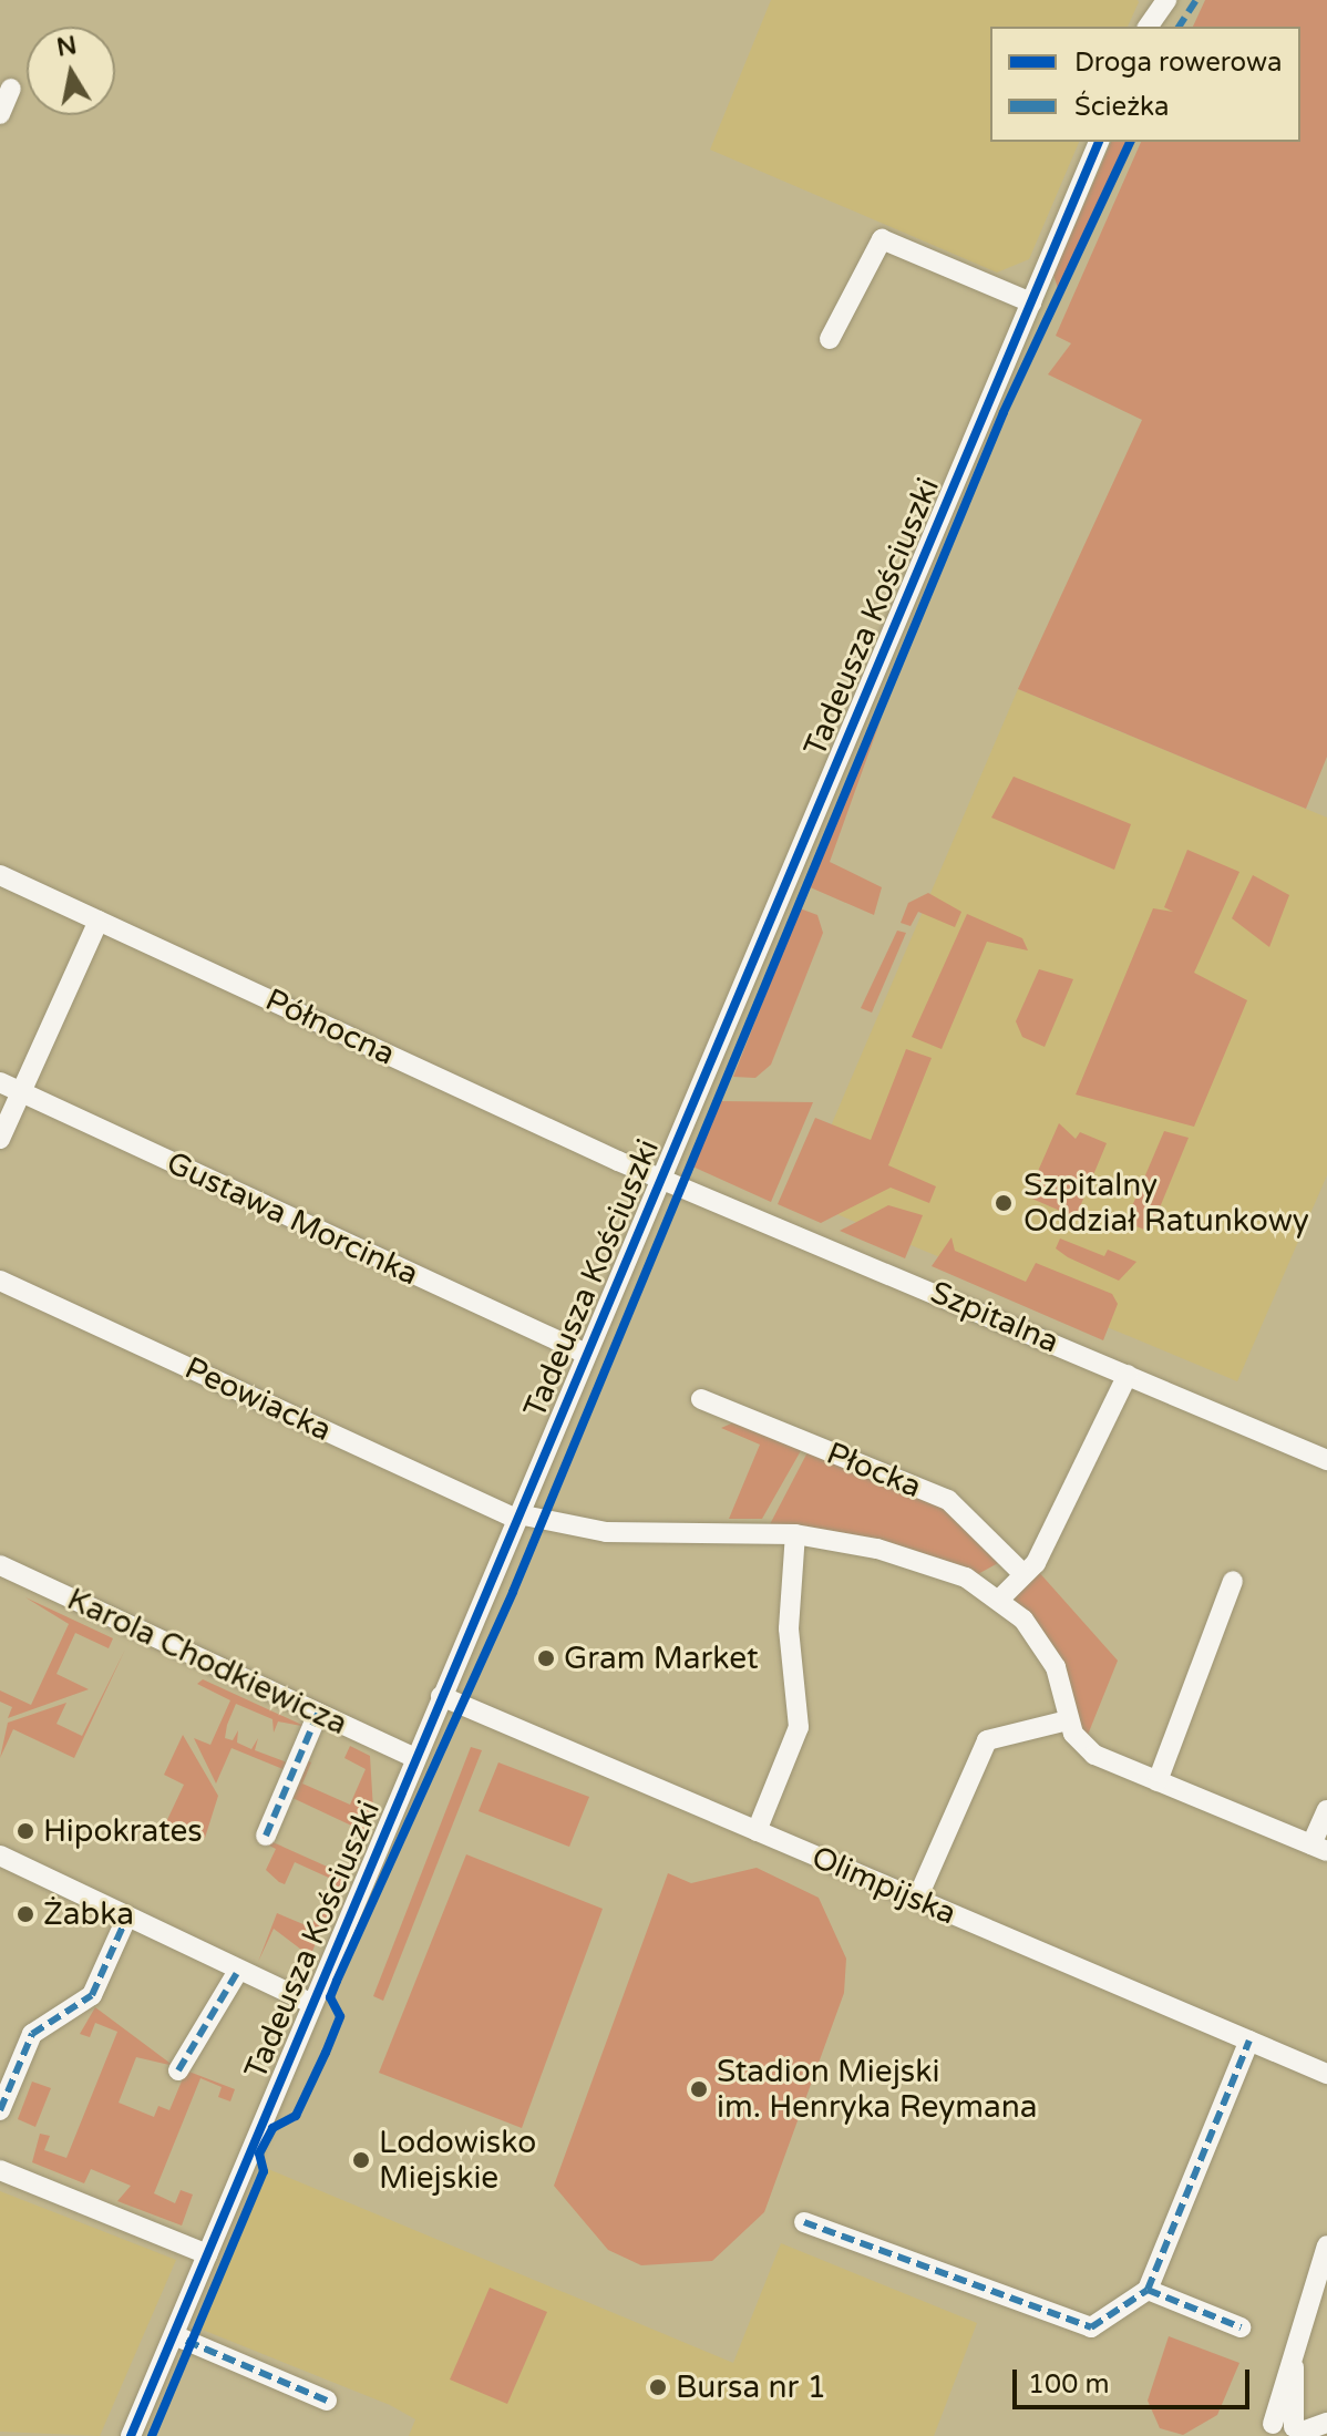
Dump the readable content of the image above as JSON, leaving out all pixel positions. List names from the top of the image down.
{
  "streets": {
    "street": [
      "Tadeusza Kościuszki",
      "Północna",
      "Gustawa Morcinka",
      "Szpitalna",
      "Peowiacka",
      "Płocka",
      "Karola Chodkiewicza",
      "Olimpijska"
    ]
  },
  "crossings": [
    ["Tadeusza Kościuszki", "Północna"],
    ["Tadeusza Kościuszki", "Gustawa Morcinka"],
    ["Tadeusza Kościuszki", "Szpitalna"],
    ["Tadeusza Kościuszki", "Peowiacka"],
    ["Tadeusza Kościuszki", "Karola Chodkiewicza"],
    ["Tadeusza Kościuszki", "Olimpijska"],
    ["Północna", "Szpitalna"]
  ],
  "places": [
    "Szpitalny Oddział Ratunkowy",
    "Gram Market",
    "Hipokrates",
    "Żabka",
    "Stadion Miejski im. Henryka Reymana",
    "Lodowisko Miejskie",
    "Bursa nr 1"
  ],
  "legend": ["Droga rowerowa", "Ścieżka"],
  "scale_bar": "100 m",
  "north": "top"
}
